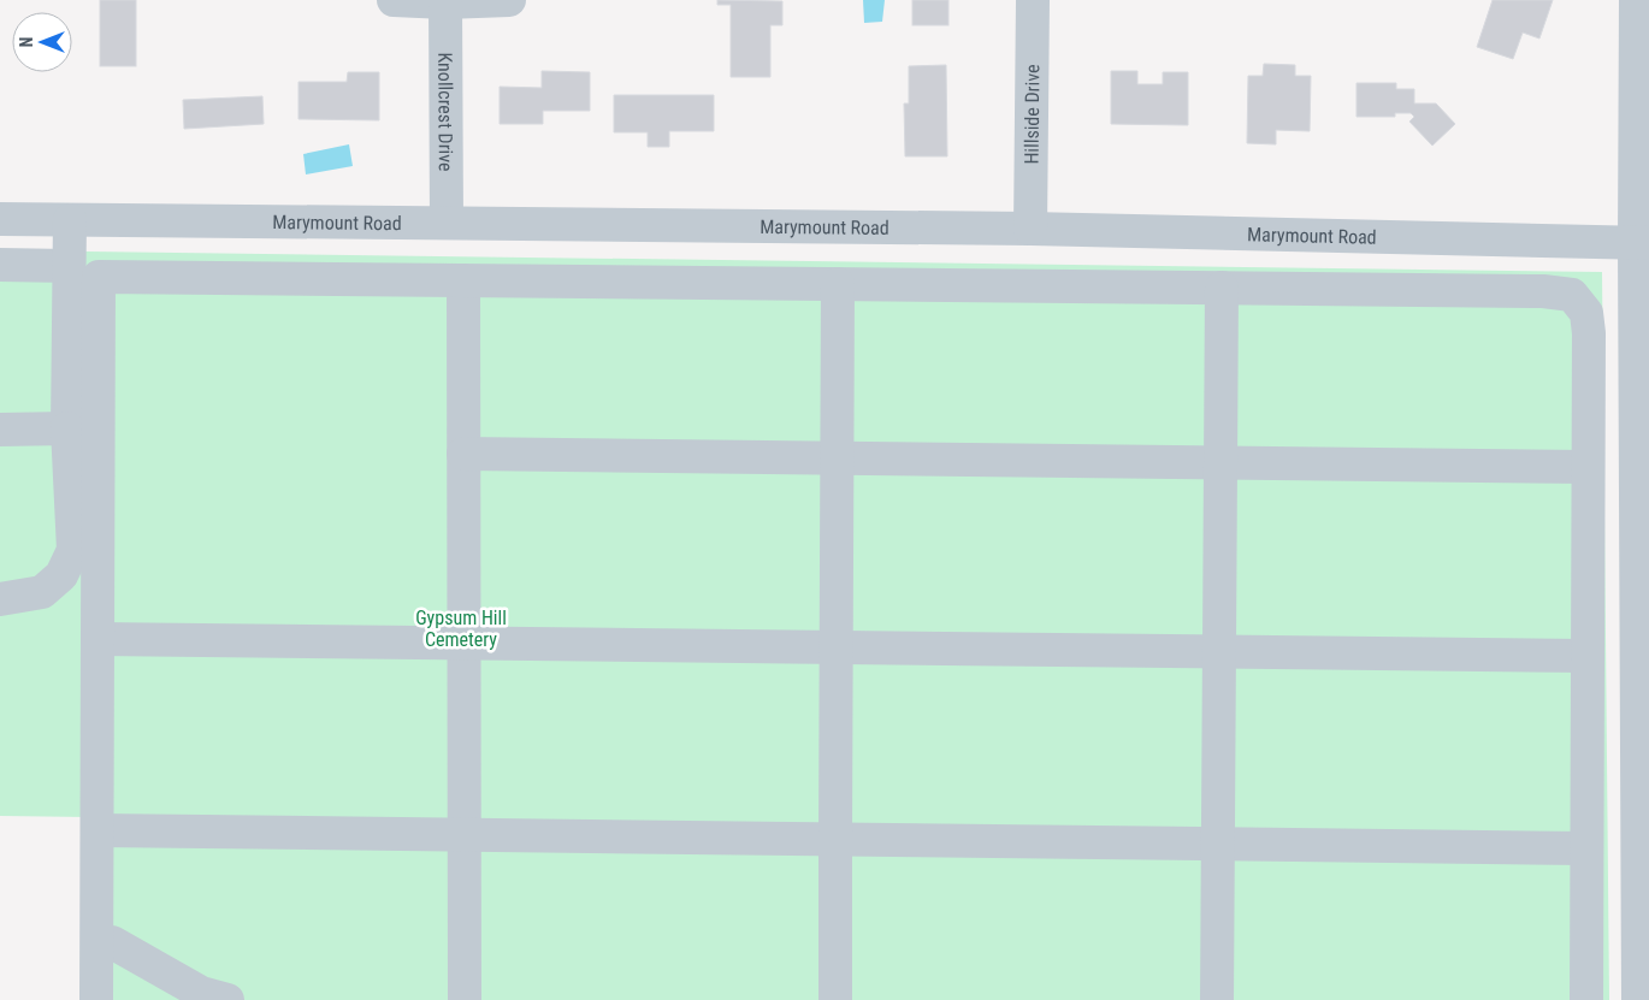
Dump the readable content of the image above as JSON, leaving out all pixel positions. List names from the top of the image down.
{
  "streets": {
    "street": ["Knollcrest Drive", "Hillside Drive", "Marymount Road"]
  },
  "crossings": [
    ["Knollcrest Drive", "Marymount Road"],
    ["Hillside Drive", "Marymount Road"]
  ],
  "parks": ["Gypsum Hill Cemetery"],
  "north": "left"
}
